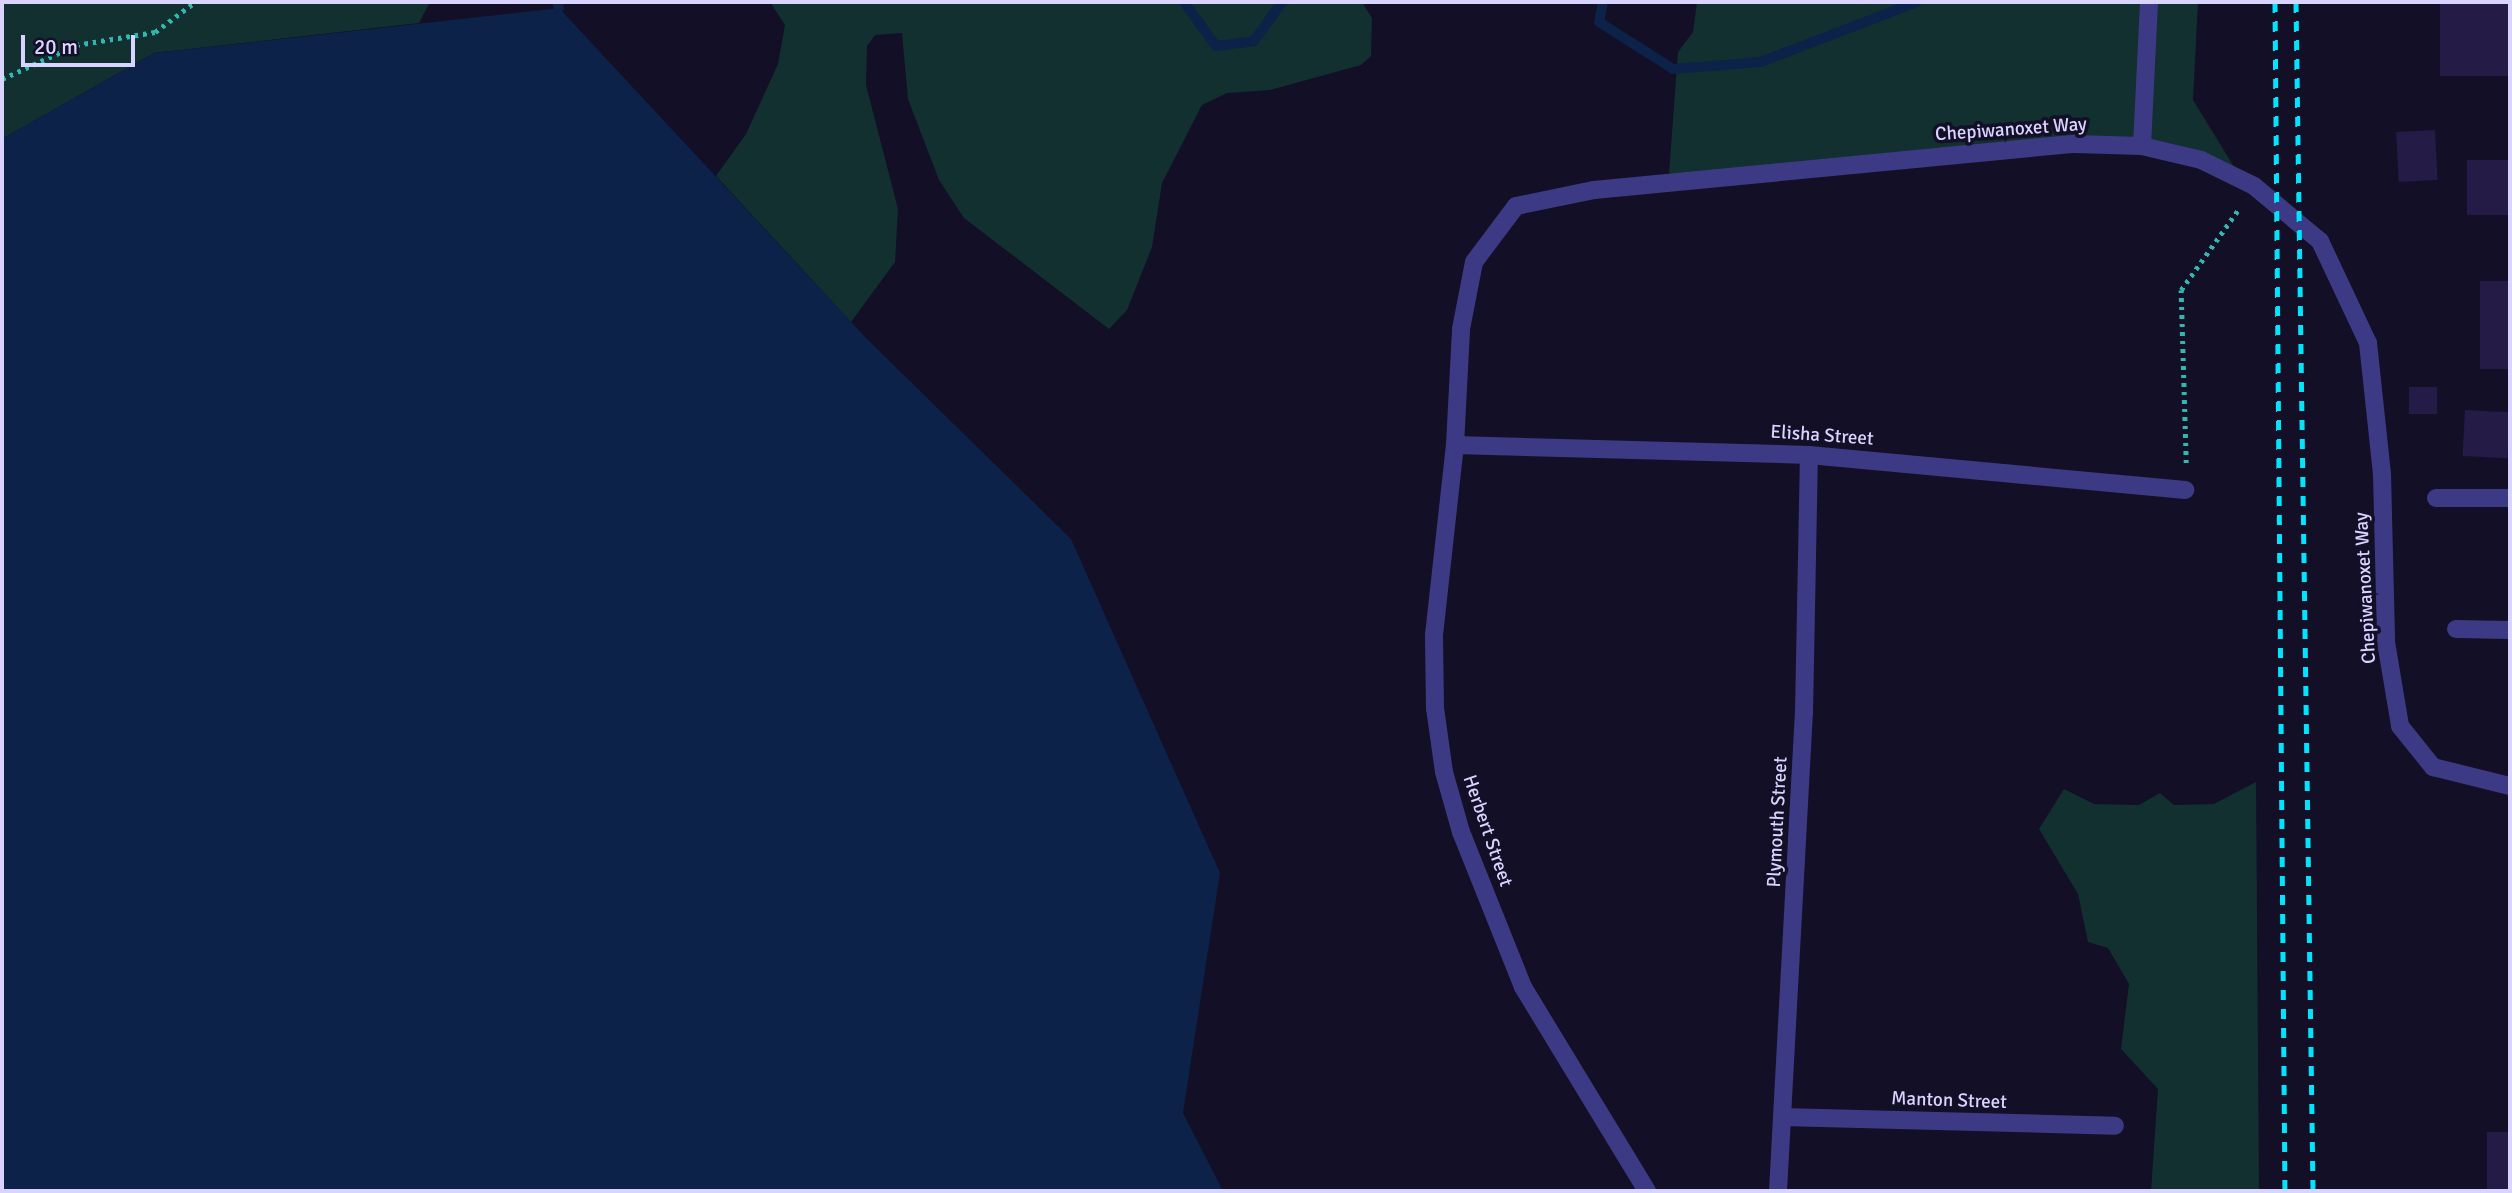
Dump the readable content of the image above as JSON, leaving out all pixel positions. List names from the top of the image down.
{
  "streets": {
    "street": [
      "Chepiwanoxet Way",
      "Elisha Street",
      "Plymouth Street",
      "Herbert Street",
      "Manton Street"
    ]
  },
  "crossings": [
    ["Chepiwanoxet Way", "Elisha Street"],
    ["Chepiwanoxet Way", "Herbert Street"],
    ["Elisha Street", "Plymouth Street"],
    ["Elisha Street", "Herbert Street"],
    ["Plymouth Street", "Manton Street"]
  ],
  "scale_bar": "20 m"
}
